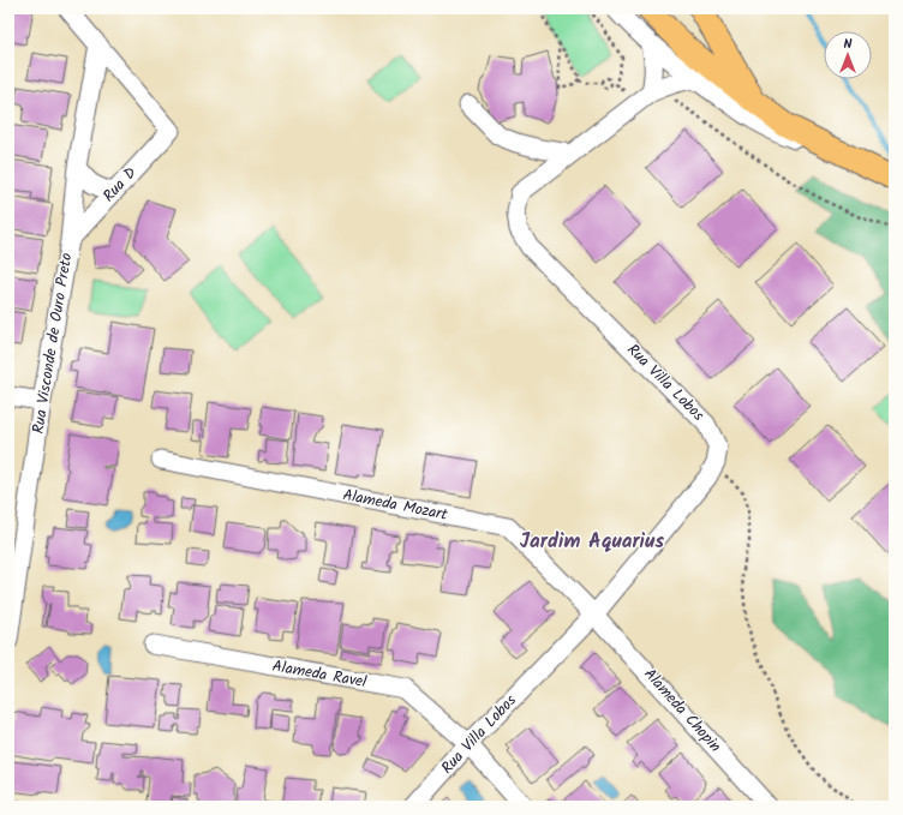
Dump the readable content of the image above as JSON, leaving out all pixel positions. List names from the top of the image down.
{
  "streets": {
    "street": [
      "Rua D",
      "Rua Visconde de Ouro Preto",
      "Rua Villa Lobos",
      "Alameda Mozart",
      "Alameda Ravel",
      "Alameda Chopin"
    ]
  },
  "crossings": [
    ["Rua D", "Rua Visconde de Ouro Preto"],
    ["Rua Villa Lobos", "Alameda Mozart"],
    ["Rua Villa Lobos", "Alameda Ravel"],
    ["Rua Villa Lobos", "Alameda Chopin"],
    ["Alameda Mozart", "Alameda Chopin"]
  ],
  "districts": ["Jardim Aquarius"],
  "north": "top"
}
